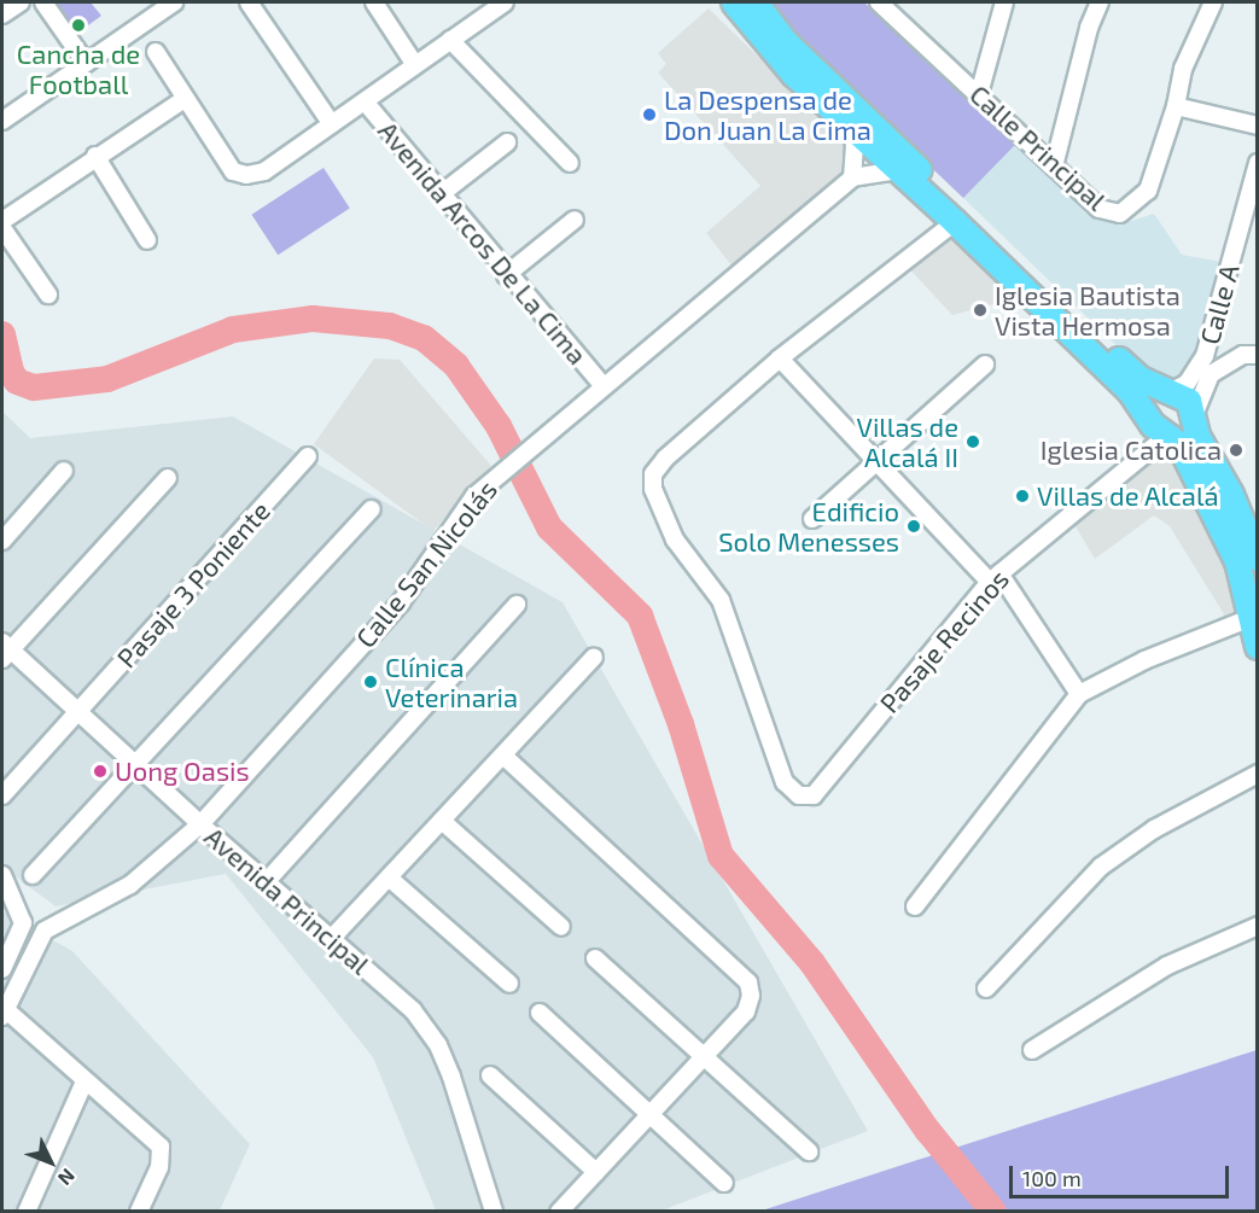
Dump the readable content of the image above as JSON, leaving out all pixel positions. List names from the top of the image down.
{
  "streets": {
    "street": [
      "Calle Principal",
      "Avenida Arcos De La Cima",
      "Calle A",
      "Calle San Nicolás",
      "Pasaje 3 Poniente",
      "Pasaje Recinos",
      "Avenida Principal"
    ]
  },
  "crossings": [
    ["Avenida Arcos De La Cima", "Calle San Nicolás"],
    ["Calle A", "Pasaje Recinos"],
    ["Calle San Nicolás", "Avenida Principal"],
    ["Pasaje 3 Poniente", "Avenida Principal"]
  ],
  "places": [
    "Cancha de Football",
    "La Despensa de Don Juan La Cima",
    "Iglesia Bautista Vista Hermosa",
    "Villas de Alcalá II",
    "Iglesia Catolica",
    "Villas de Alcalá",
    "Edificio Solo Menesses",
    "Clínica Veterinaria",
    "Uong Oasis"
  ],
  "scale_bar": "100 m",
  "north": "bottom right"
}
